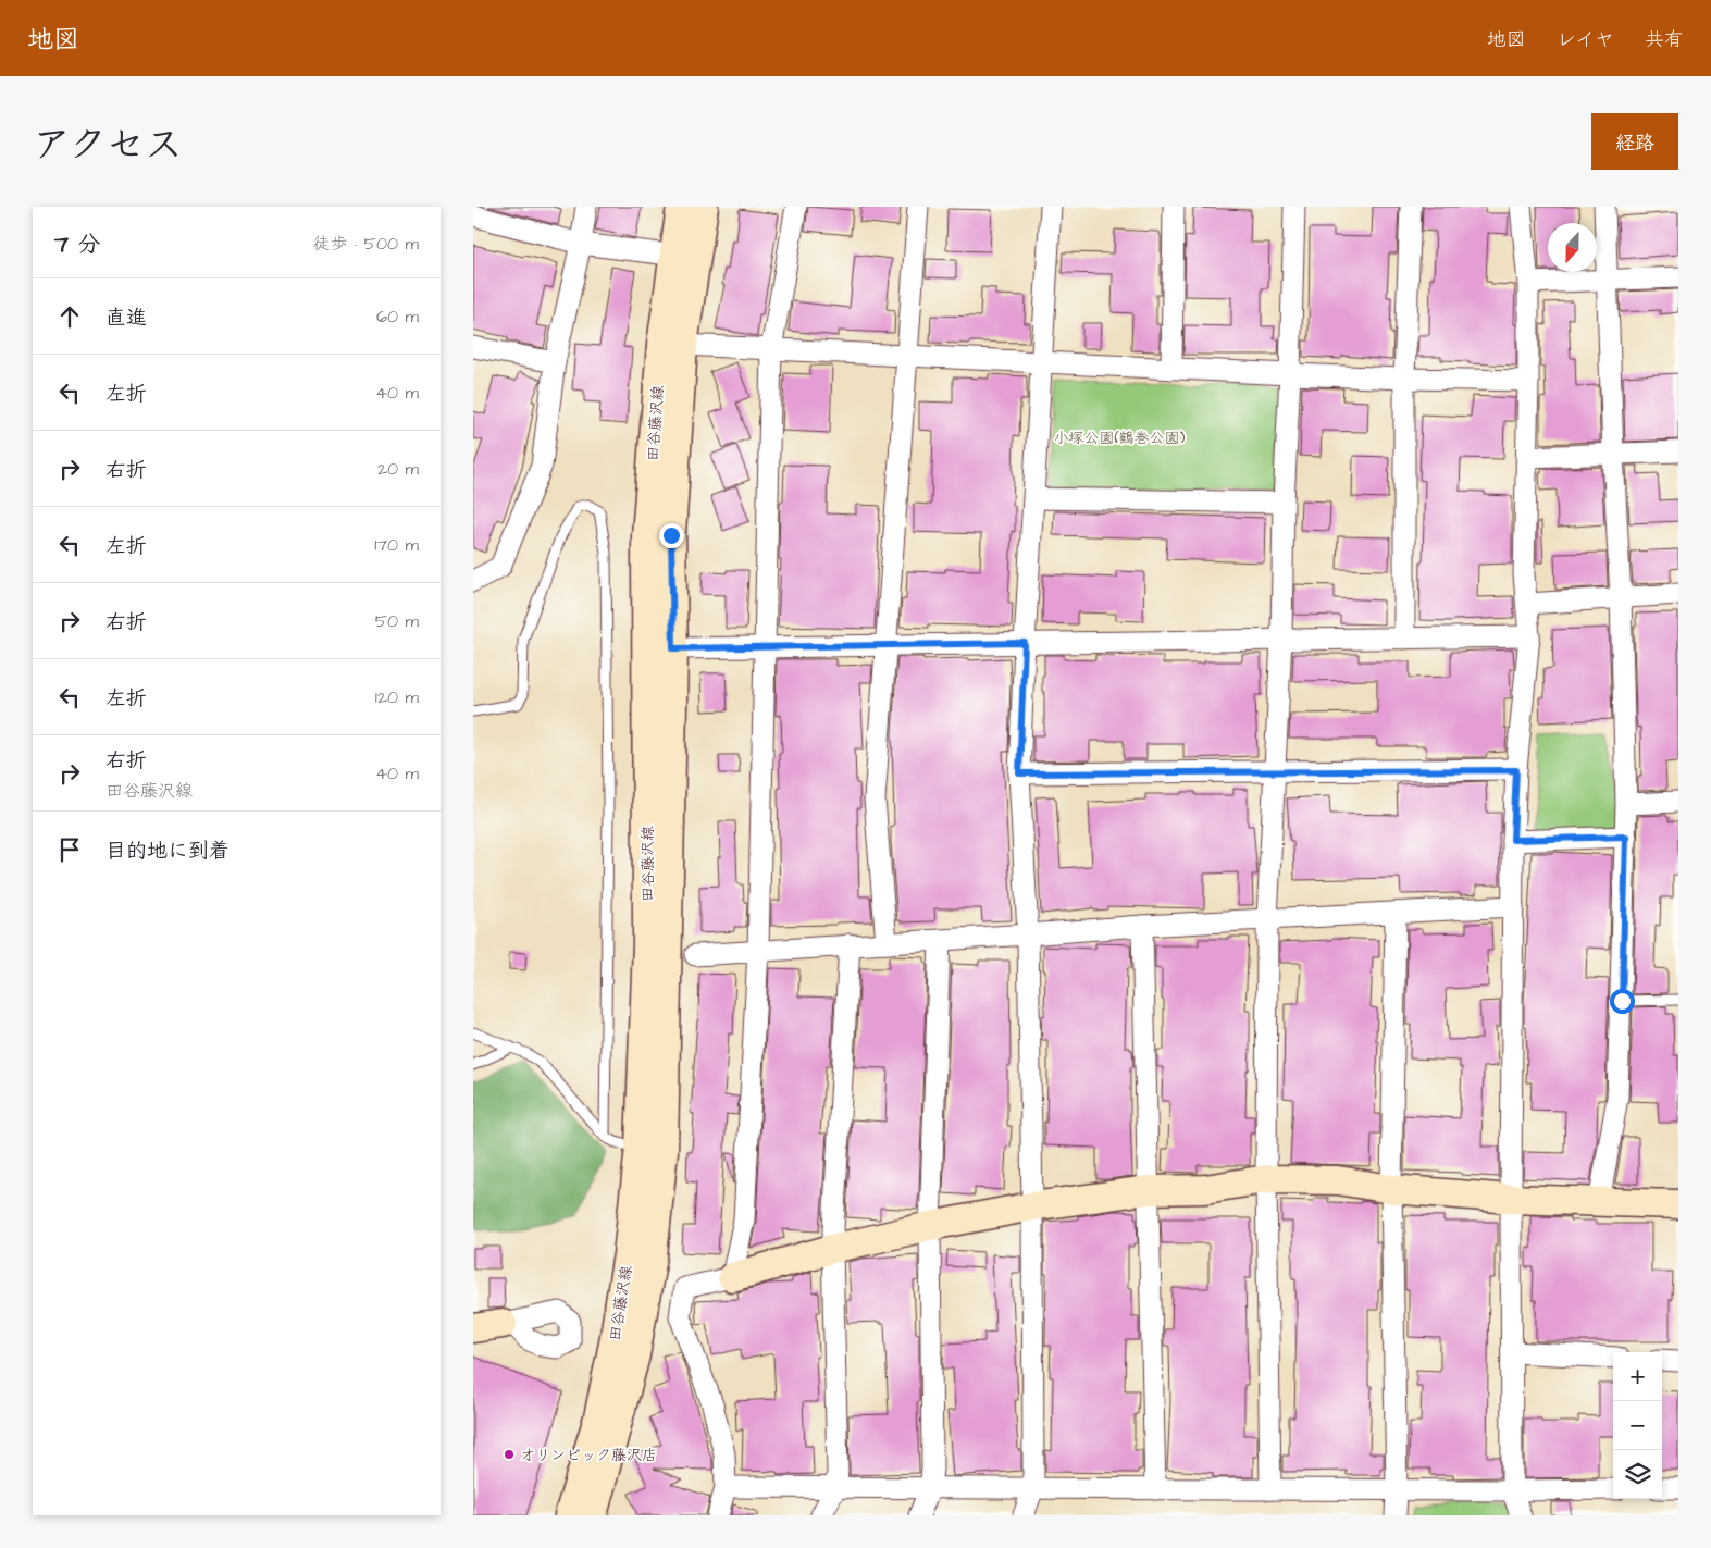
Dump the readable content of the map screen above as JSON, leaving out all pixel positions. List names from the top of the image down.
{
  "streets": {
    "main road": ["田谷藤沢線"]
  },
  "parks": ["小塚公園(鶴巻公園)"],
  "places": ["オリンピック藤沢店"],
  "north": "bottom",
  "page": {
    "header": "地図",
    "nav": ["地図", "レイヤ", "共有"],
    "title": "アクセス",
    "buttons": "経路",
    "heading": ["7 分", "徒歩 · 500 m"],
    "list": [
      ["直進", "60 m"],
      ["左折", "40 m"],
      ["右折", "20 m"],
      ["左折", "170 m"],
      ["右折", "50 m"],
      ["左折", "120 m"],
      ["右折", "田谷藤沢線", "40 m"],
      "目的地に到着"
    ],
    "map_buttons": ["+", "−"]
  }
}
